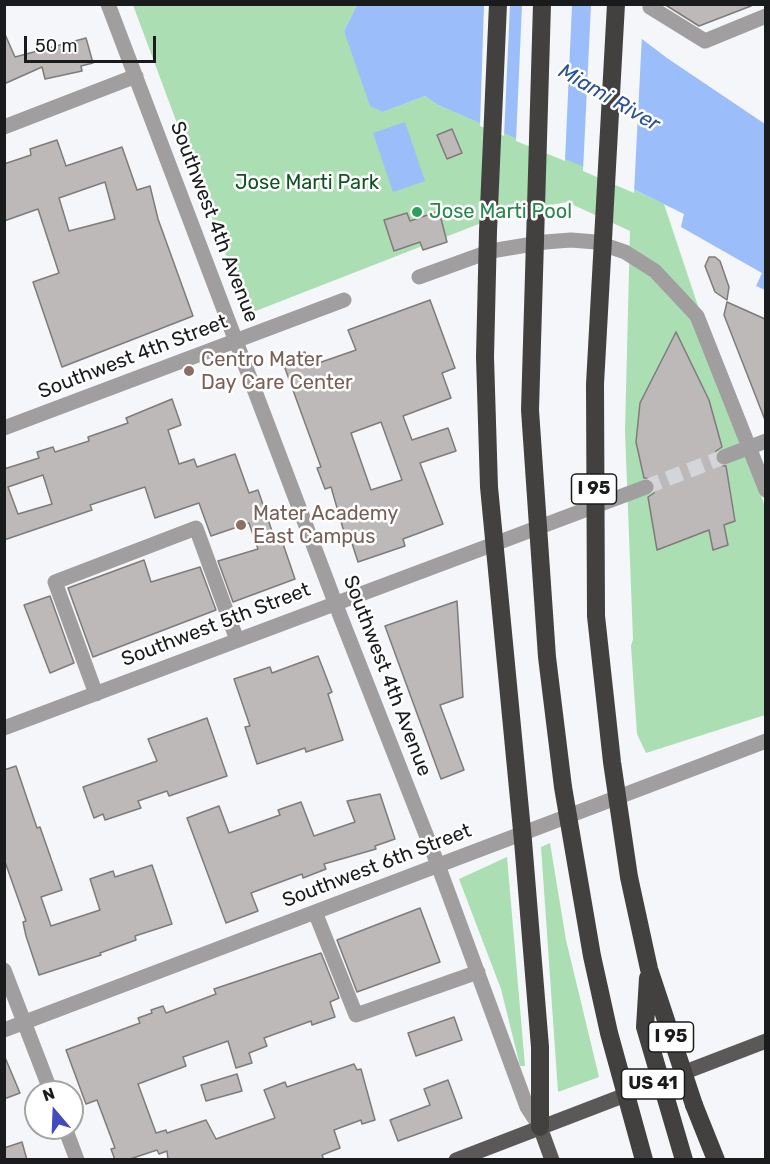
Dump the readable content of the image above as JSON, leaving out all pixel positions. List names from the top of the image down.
{
  "streets": {
    "highway": ["I 95"],
    "main road": ["Southwest 4th Avenue", "US 41"],
    "street": ["Southwest 4th Street", "Southwest 5th Street", "Southwest 6th Street"]
  },
  "crossings": [
    ["Southwest 4th Avenue", "Southwest 4th Street"],
    ["Southwest 4th Avenue", "Southwest 5th Street"],
    ["Southwest 4th Avenue", "Southwest 6th Street"],
    ["Southwest 4th Avenue", "US 41"]
  ],
  "water": ["Miami River"],
  "parks": ["Jose Marti Park"],
  "places": ["Jose Marti Pool", "Centro Mater Day Care Center", "Mater Academy East Campus"],
  "scale_bar": "50 m",
  "north": "top"
}
